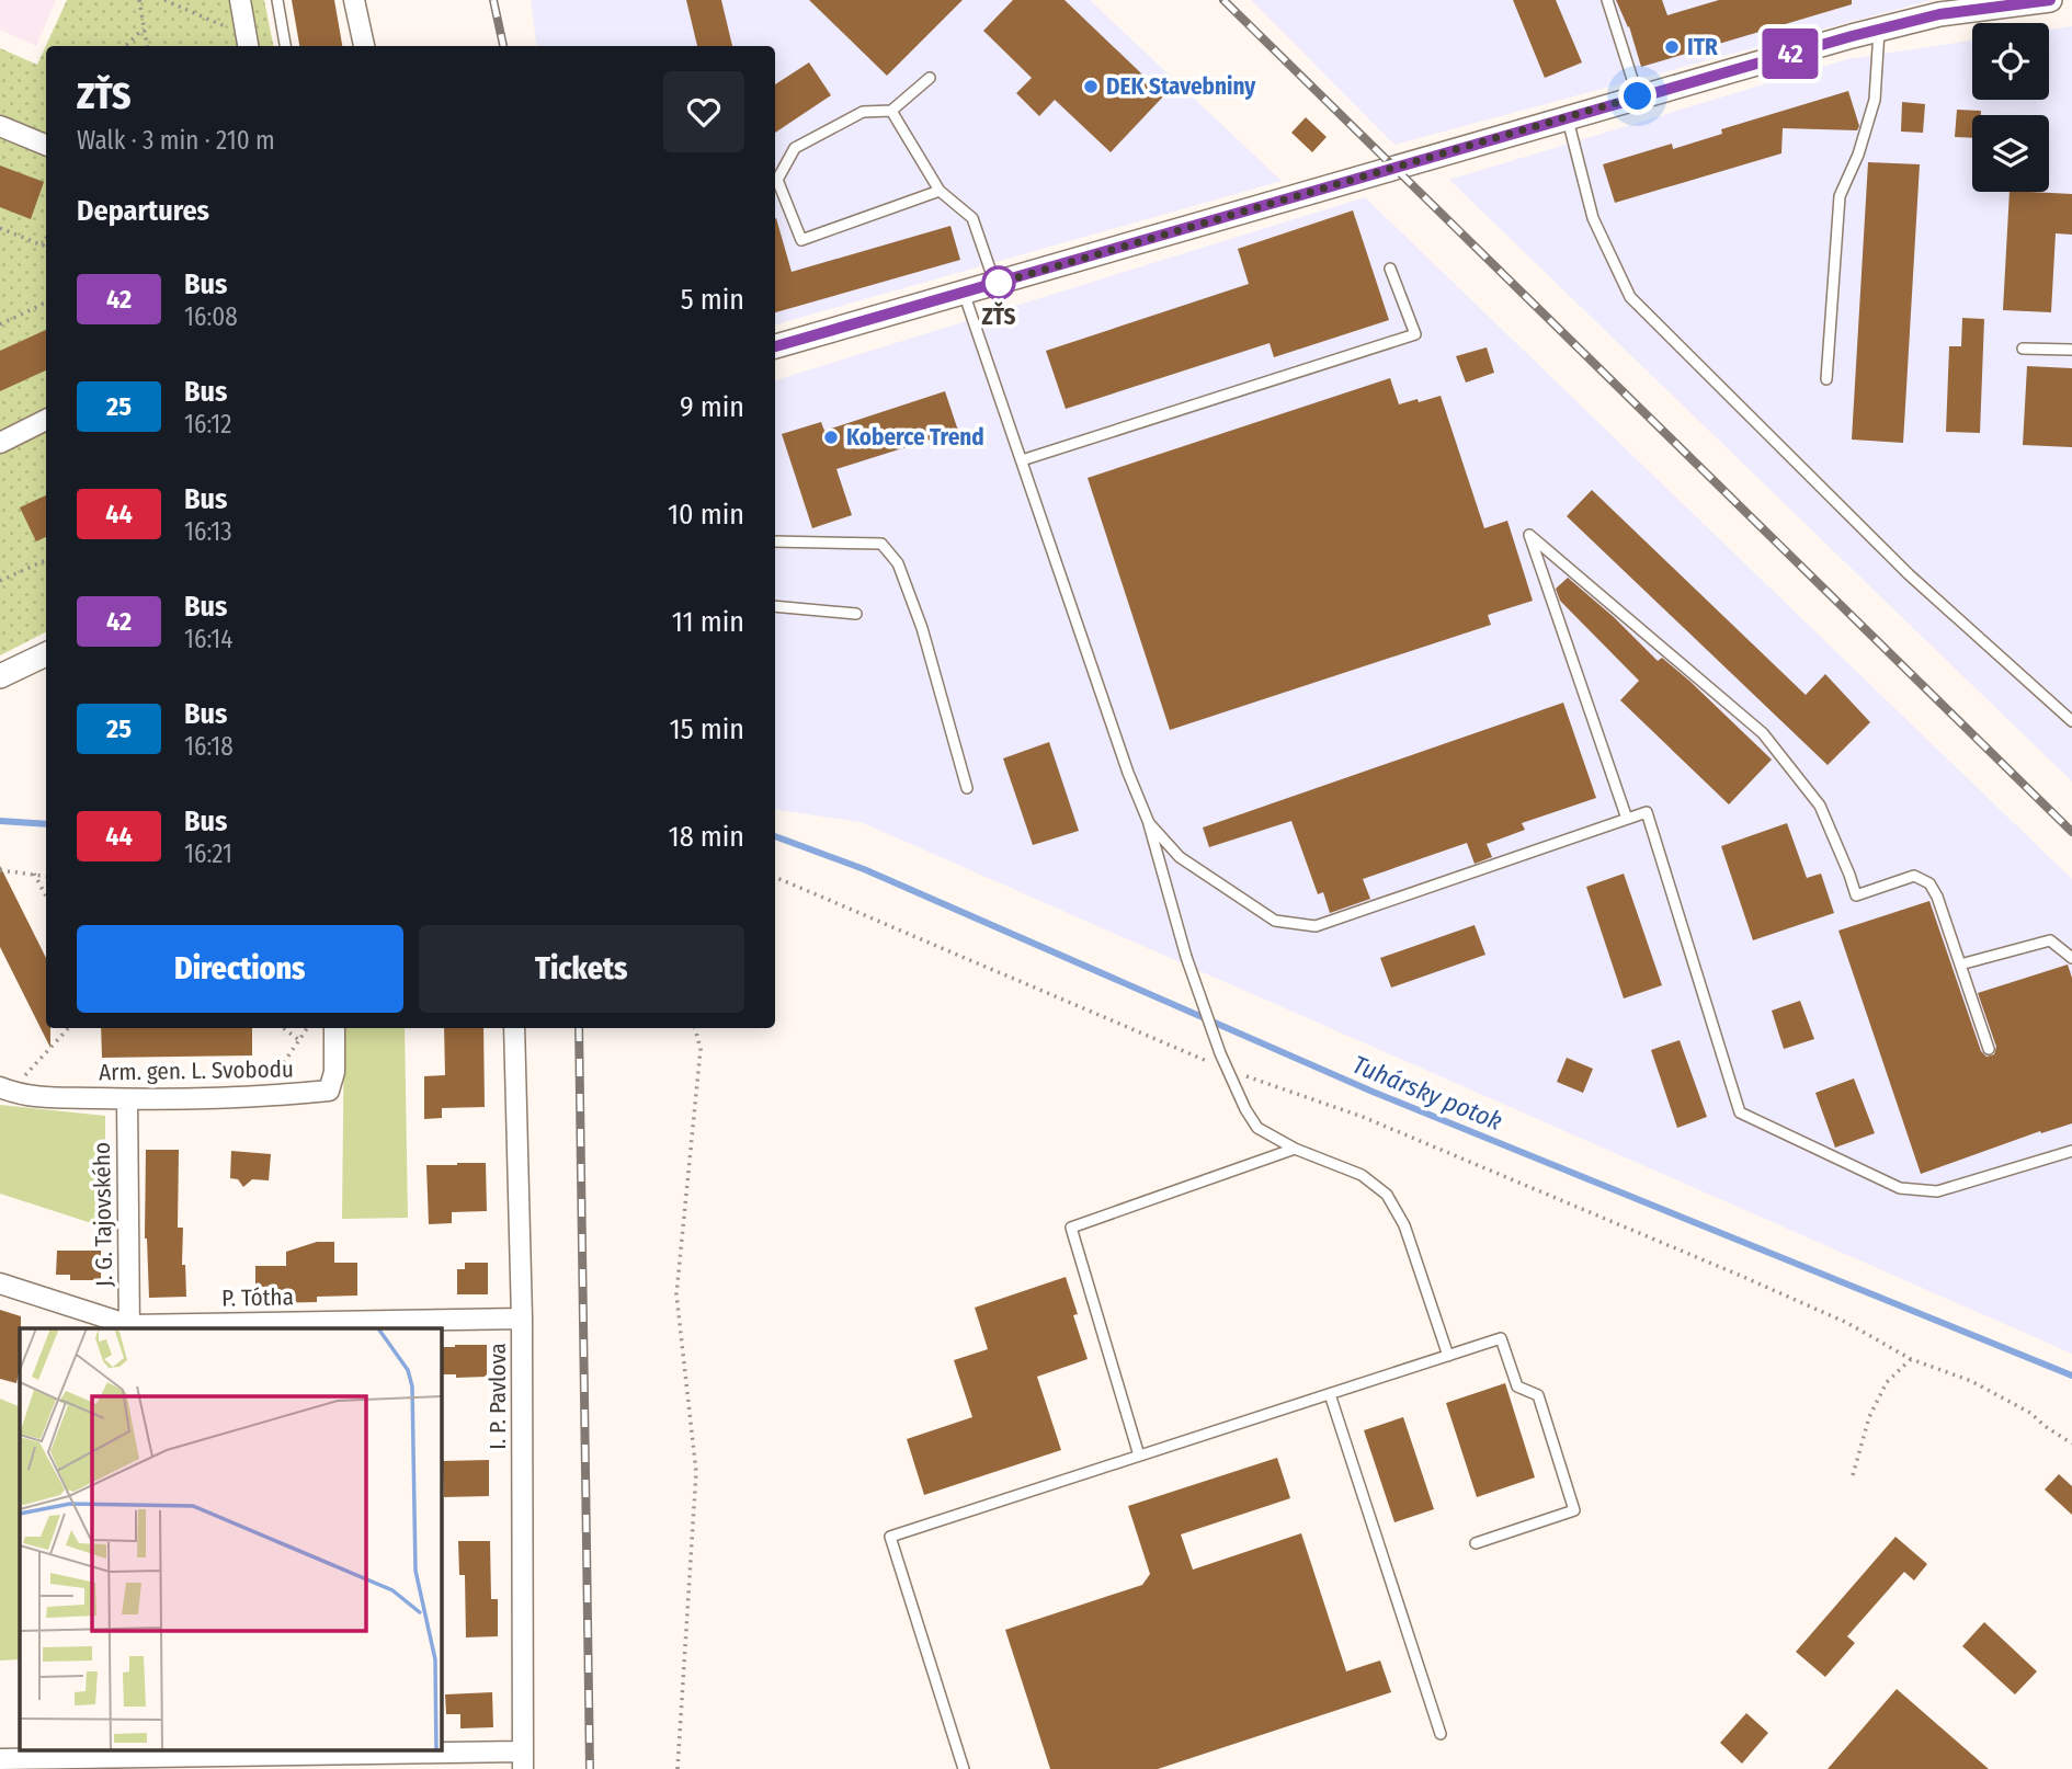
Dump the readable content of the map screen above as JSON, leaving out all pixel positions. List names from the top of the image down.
{
  "streets": {
    "street": [
      "Arm. gen. L. Svobodu",
      "J. G. Tajovského",
      "P. Tótha",
      "I. P. Pavlova"
    ]
  },
  "crossings": [
    ["Arm. gen. L. Svobodu", "J. G. Tajovského"],
    ["J. G. Tajovského", "P. Tótha"],
    ["P. Tótha", "I. P. Pavlova"]
  ],
  "water": ["Tuhársky potok"],
  "places": [
    "ITR",
    "DEK Stavebniny",
    "ZŤS",
    "Koberce Trend"
  ],
  "lines": ["bus line 42"],
  "page": {
    "on_map": "42",
    "heading": [
      ["ZŤS", "Walk · 3 min · 210 m"],
      "Departures"
    ],
    "list": [
      {
        "mark": "42",
        "name": "Bus",
        "note": "16:08",
        "value": "5 min"
      },
      {
        "mark": "25",
        "name": "Bus",
        "note": "16:12",
        "value": "9 min"
      },
      {
        "mark": "44",
        "name": "Bus",
        "note": "16:13",
        "value": "10 min"
      },
      {
        "mark": "42",
        "name": "Bus",
        "note": "16:14",
        "value": "11 min"
      },
      {
        "mark": "25",
        "name": "Bus",
        "note": "16:18",
        "value": "15 min"
      },
      {
        "mark": "44",
        "name": "Bus",
        "note": "16:21",
        "value": "18 min"
      }
    ],
    "buttons": ["Directions", "Tickets"]
  }
}
